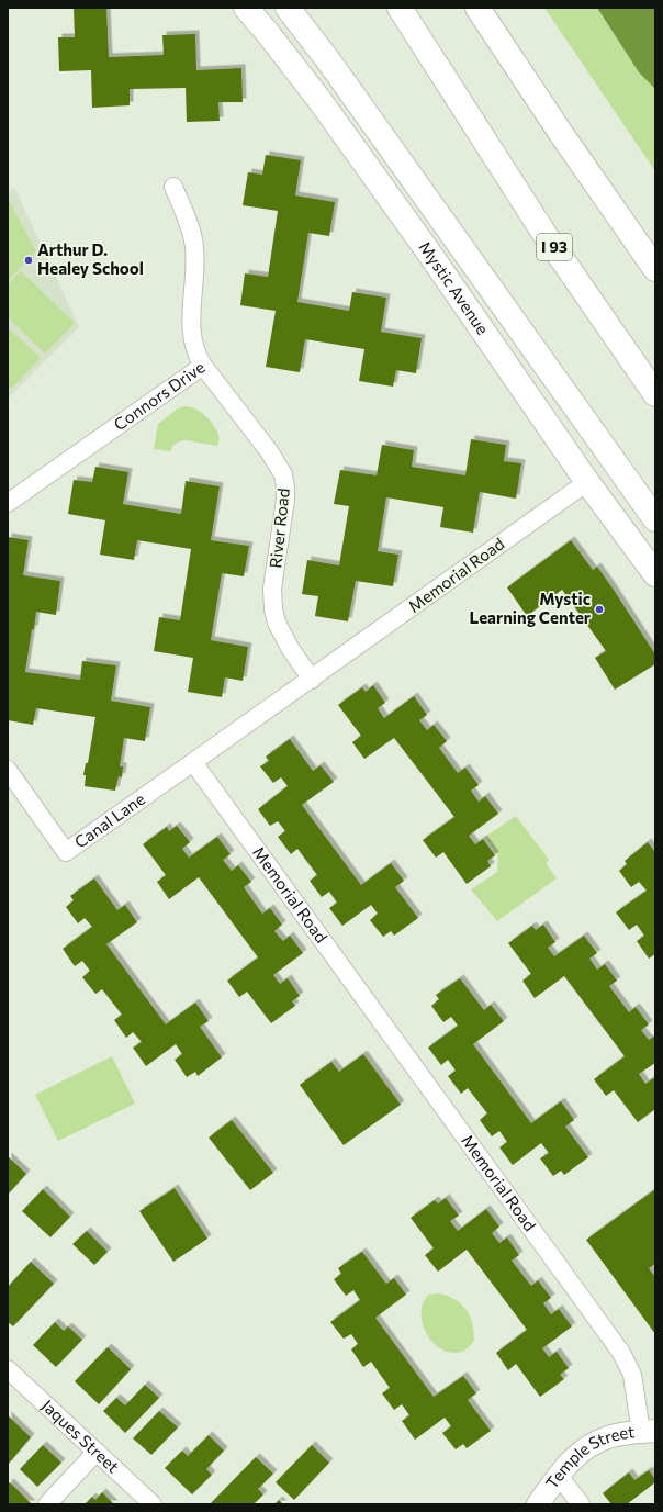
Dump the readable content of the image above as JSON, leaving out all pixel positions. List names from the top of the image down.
{
  "streets": {
    "main road": ["I 93", "Mystic Avenue"],
    "street": [
      "Connors Drive",
      "River Road",
      "Memorial Road",
      "Canal Lane",
      "Jaques Street",
      "Temple Street"
    ]
  },
  "crossings": [
    ["Mystic Avenue", "Memorial Road"],
    ["Connors Drive", "River Road"],
    ["River Road", "Memorial Road"],
    ["Memorial Road", "Canal Lane"],
    ["Memorial Road", "Temple Street"]
  ],
  "places": ["Arthur D. Healey School", "Mystic Learning Center"]
}
